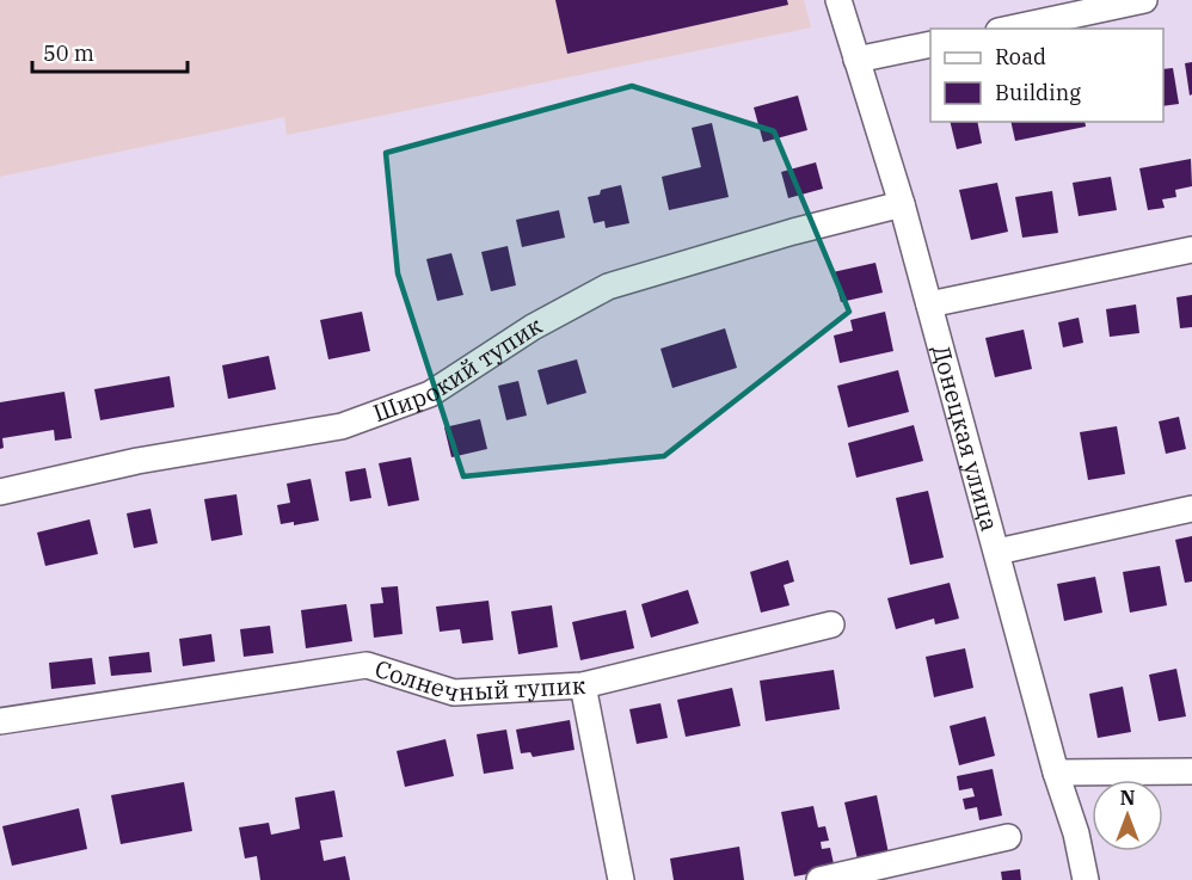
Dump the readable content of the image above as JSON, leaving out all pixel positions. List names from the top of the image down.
{
  "streets": {
    "street": ["Широкий тупик", "Донецкая улица", "Солнечный тупик"]
  },
  "crossings": [
    ["Широкий тупик", "Донецкая улица"]
  ],
  "legend": ["Road", "Building"],
  "scale_bar": "50 m",
  "north": "top"
}
